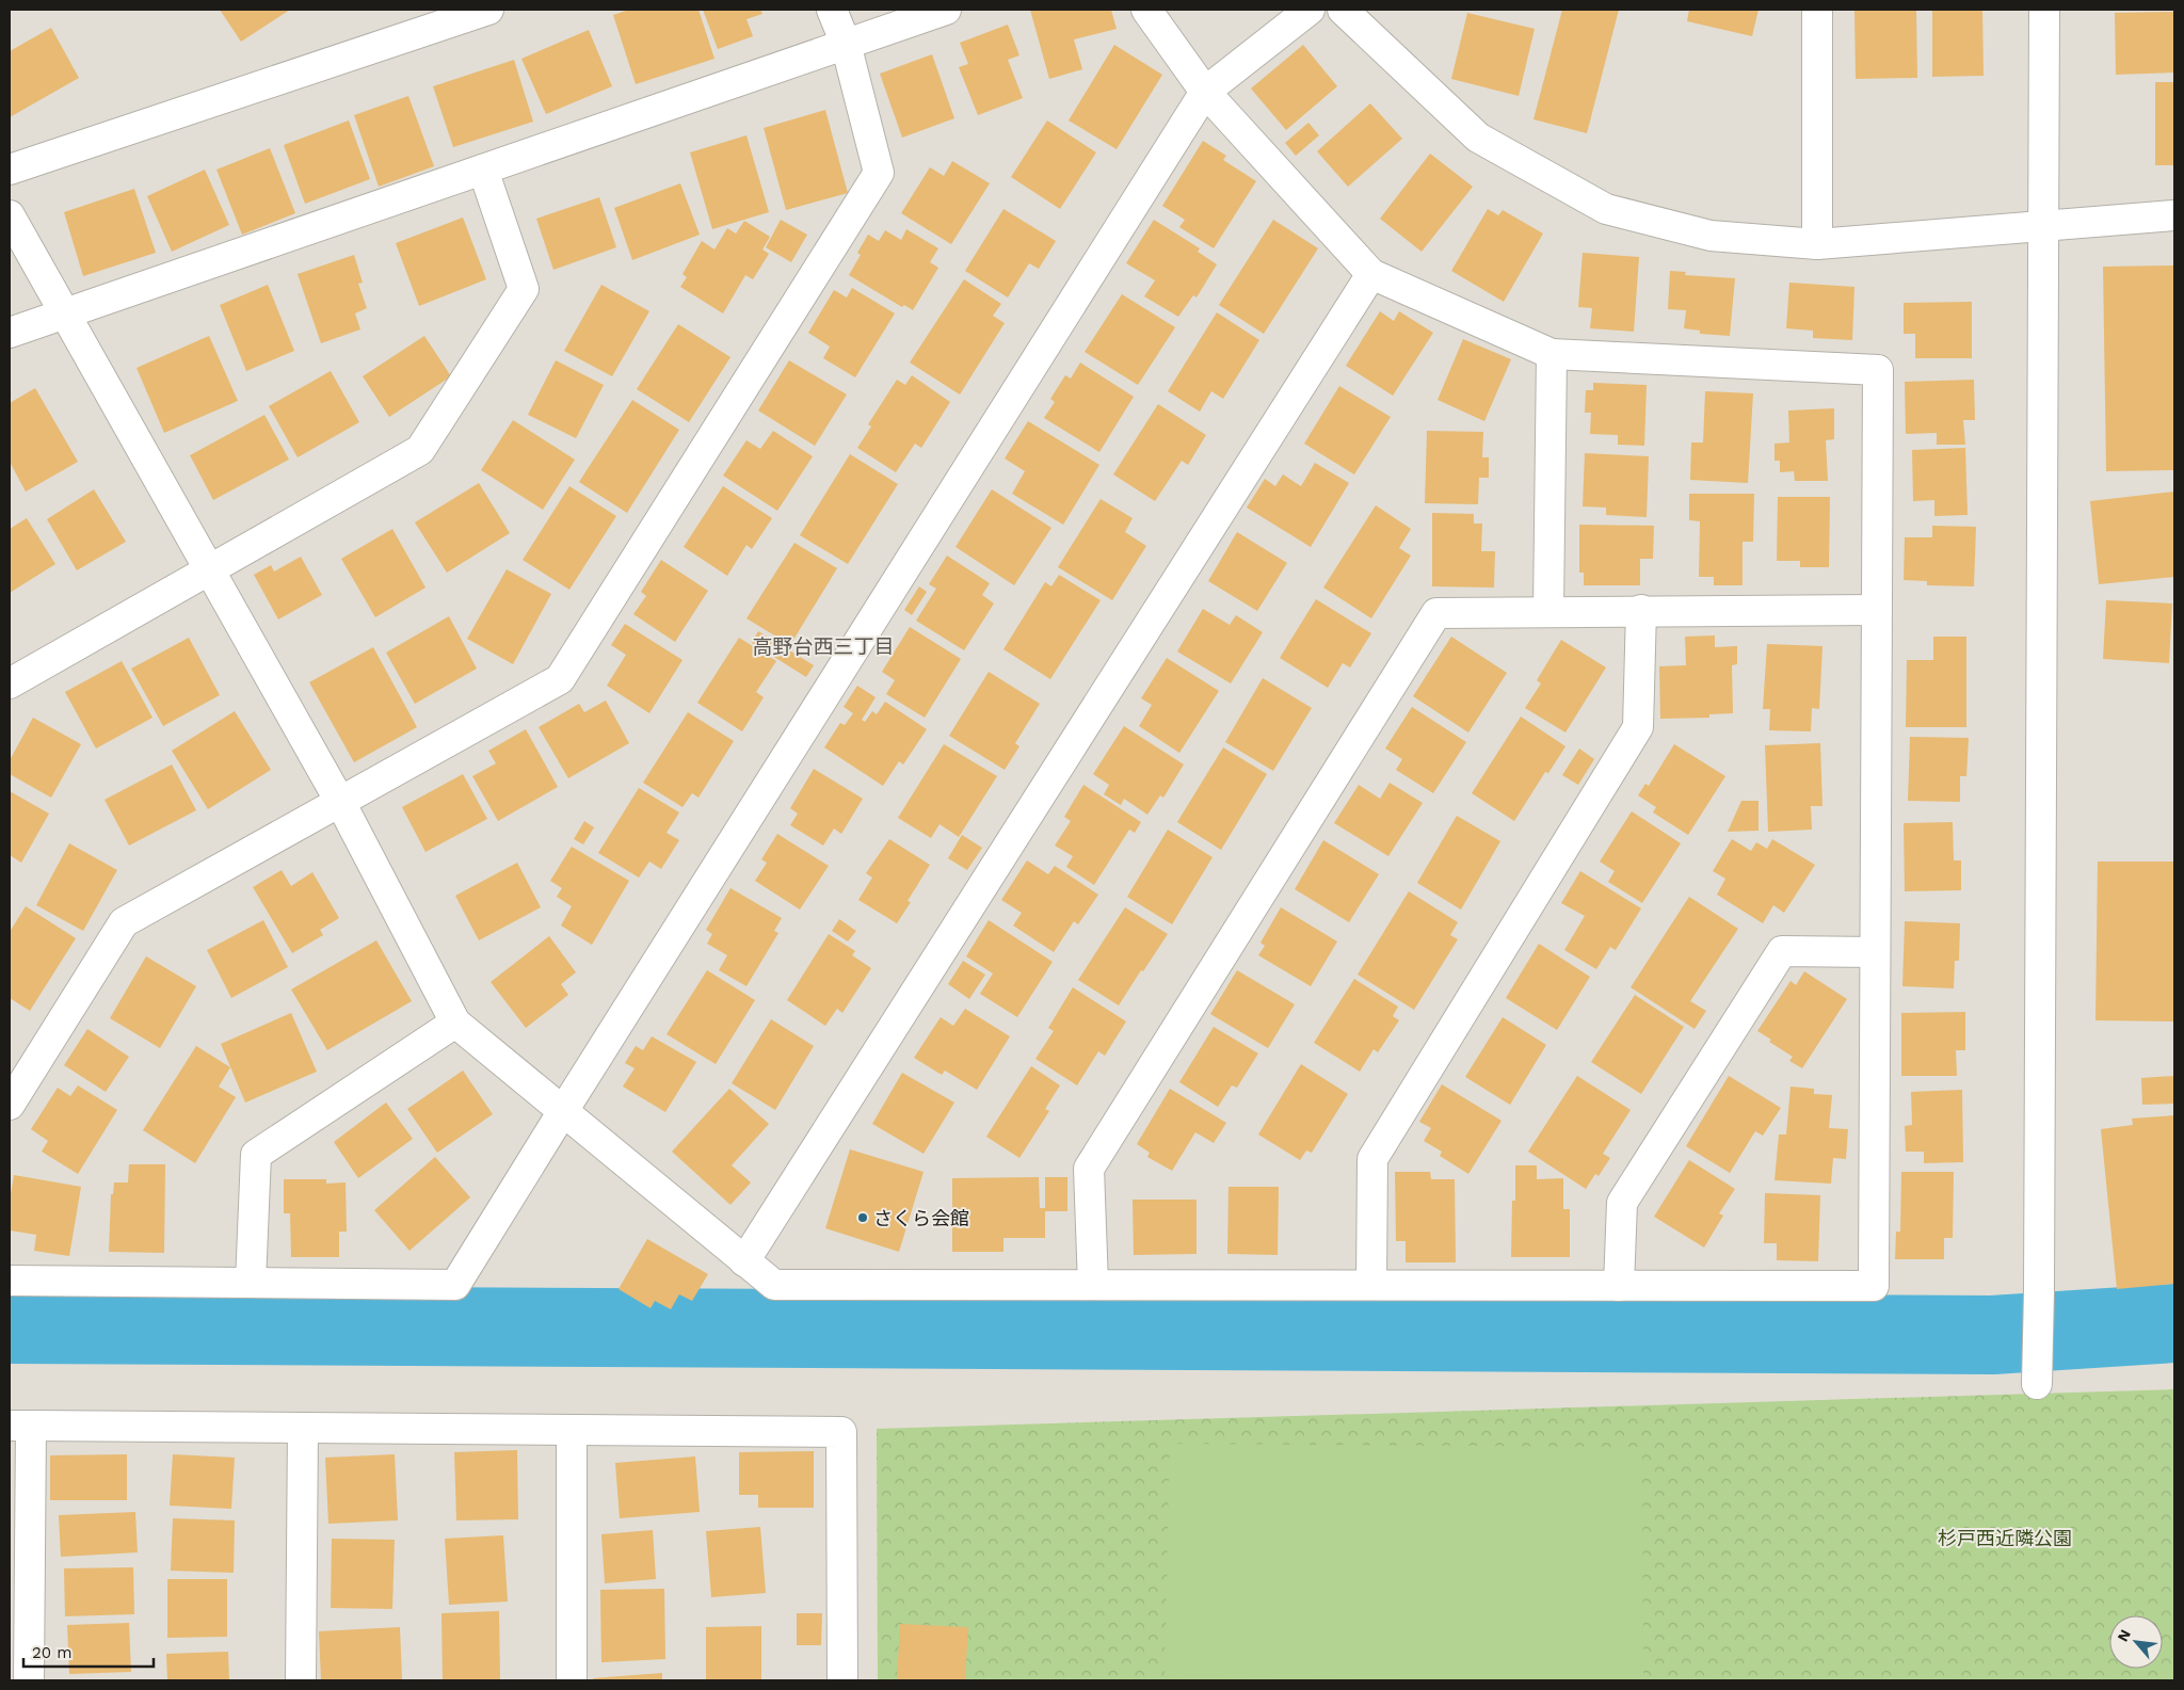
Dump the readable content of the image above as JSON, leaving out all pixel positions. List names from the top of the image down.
{
  "districts": ["高野台西三丁目"],
  "parks": ["杉戸西近隣公園"],
  "places": ["さくら会館"],
  "scale_bar": "20 m",
  "north": "top left"
}
